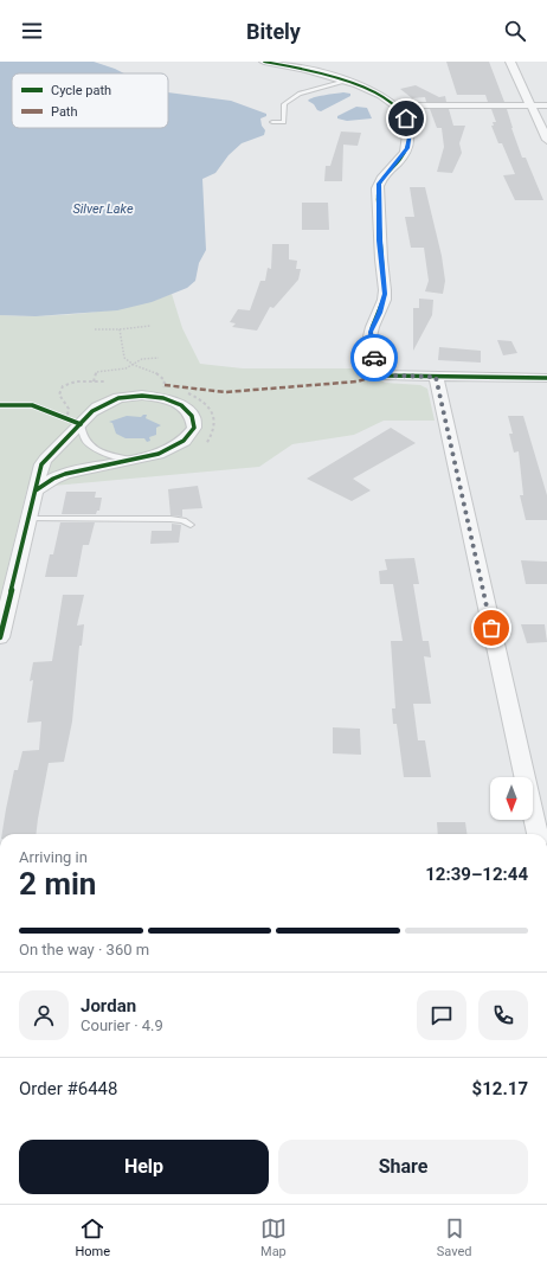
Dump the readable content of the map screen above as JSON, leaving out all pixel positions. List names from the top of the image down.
{
  "water": ["Silver Lake"],
  "legend": ["Cycle path", "Path"],
  "north": "bottom",
  "page": {
    "header": "Bitely",
    "heading": ["2 min", "Arriving in", "12:39–12:44"],
    "panel": [
      "Jordan",
      "Courier · 4.9",
      "Order #6448",
      "$12.17"
    ],
    "bar": "On the way · 360 m",
    "buttons": ["Help", "Share"],
    "tabs": ["Home", "Map", "Saved"]
  }
}
